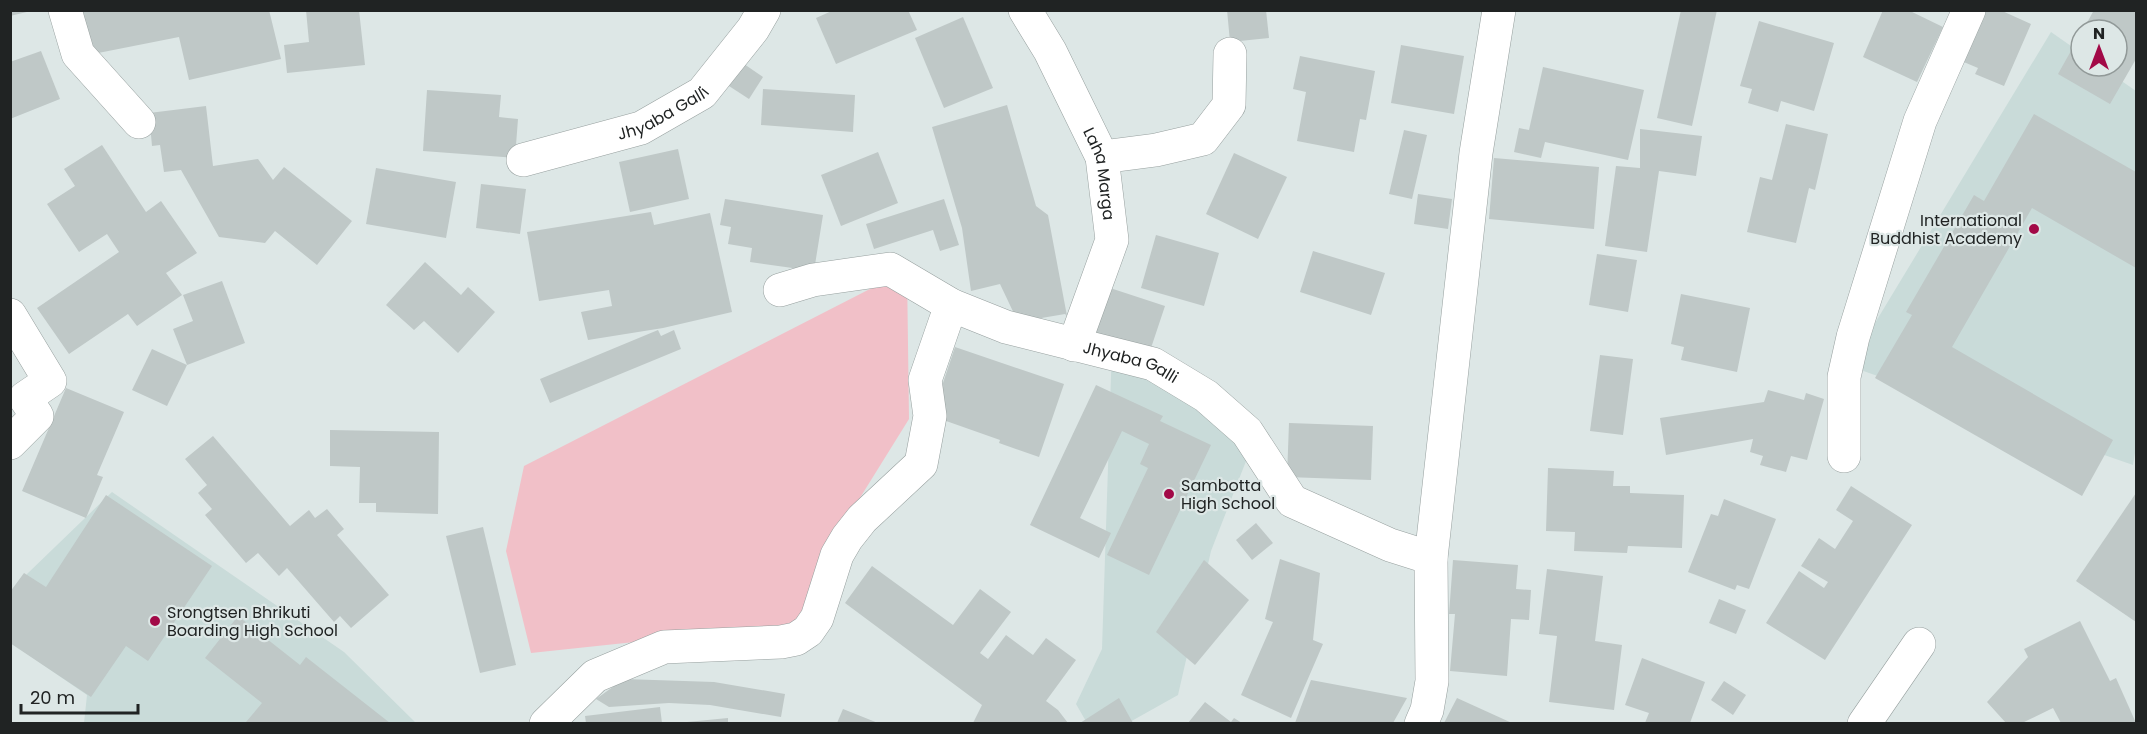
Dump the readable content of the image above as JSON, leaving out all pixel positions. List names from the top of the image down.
{
  "streets": {
    "street": ["Jhyaba Galli", "Laha Marga"]
  },
  "crossings": [
    ["Jhyaba Galli", "Laha Marga"]
  ],
  "places": ["International Buddhist Academy", "Sambotta High School", "Srongtsen Bhrikuti Boarding High School"],
  "scale_bar": "20 m",
  "north": "top"
}
